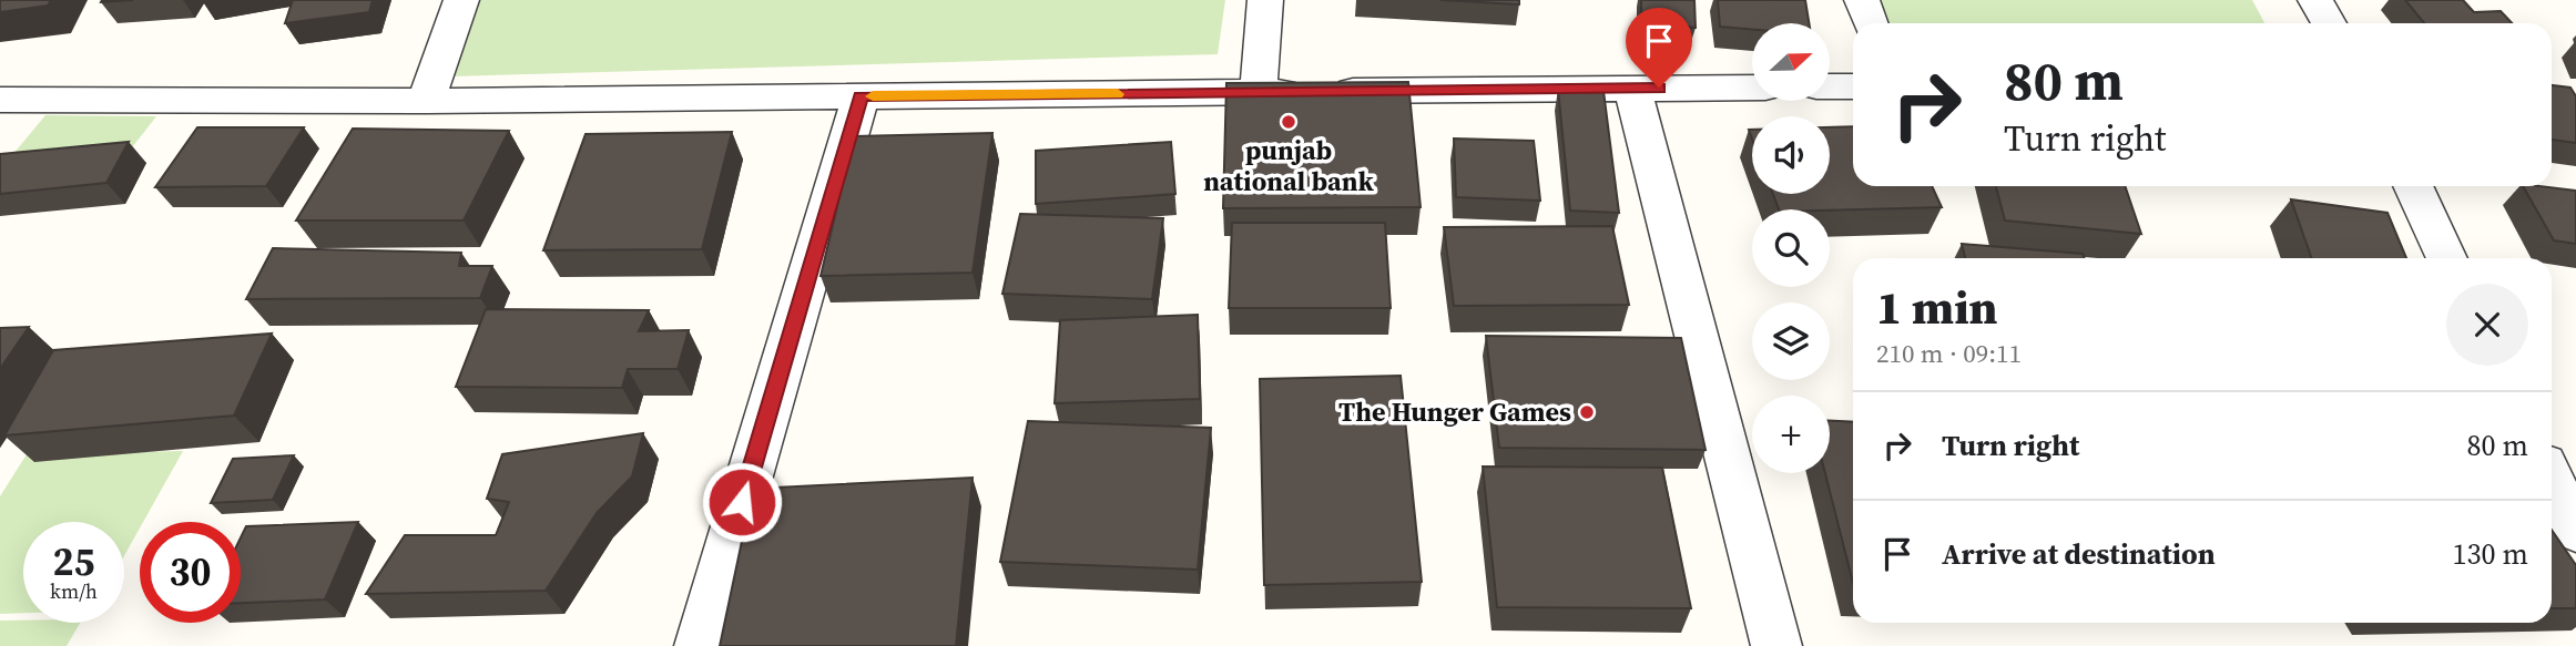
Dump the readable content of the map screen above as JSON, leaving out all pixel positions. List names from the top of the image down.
{
  "places": ["punjab national bank", "The Hunger Games"],
  "north": "right",
  "page": {
    "map_buttons": "+",
    "turn": ["80 m", "Turn right"],
    "heading": ["1 min", "210 m · 09:11"],
    "list": [
      {
        "name": "Turn right",
        "value": "80 m"
      },
      {
        "name": "Arrive at destination",
        "value": "130 m"
      }
    ],
    "speed": "25 km/h",
    "limit": "30"
  }
}
